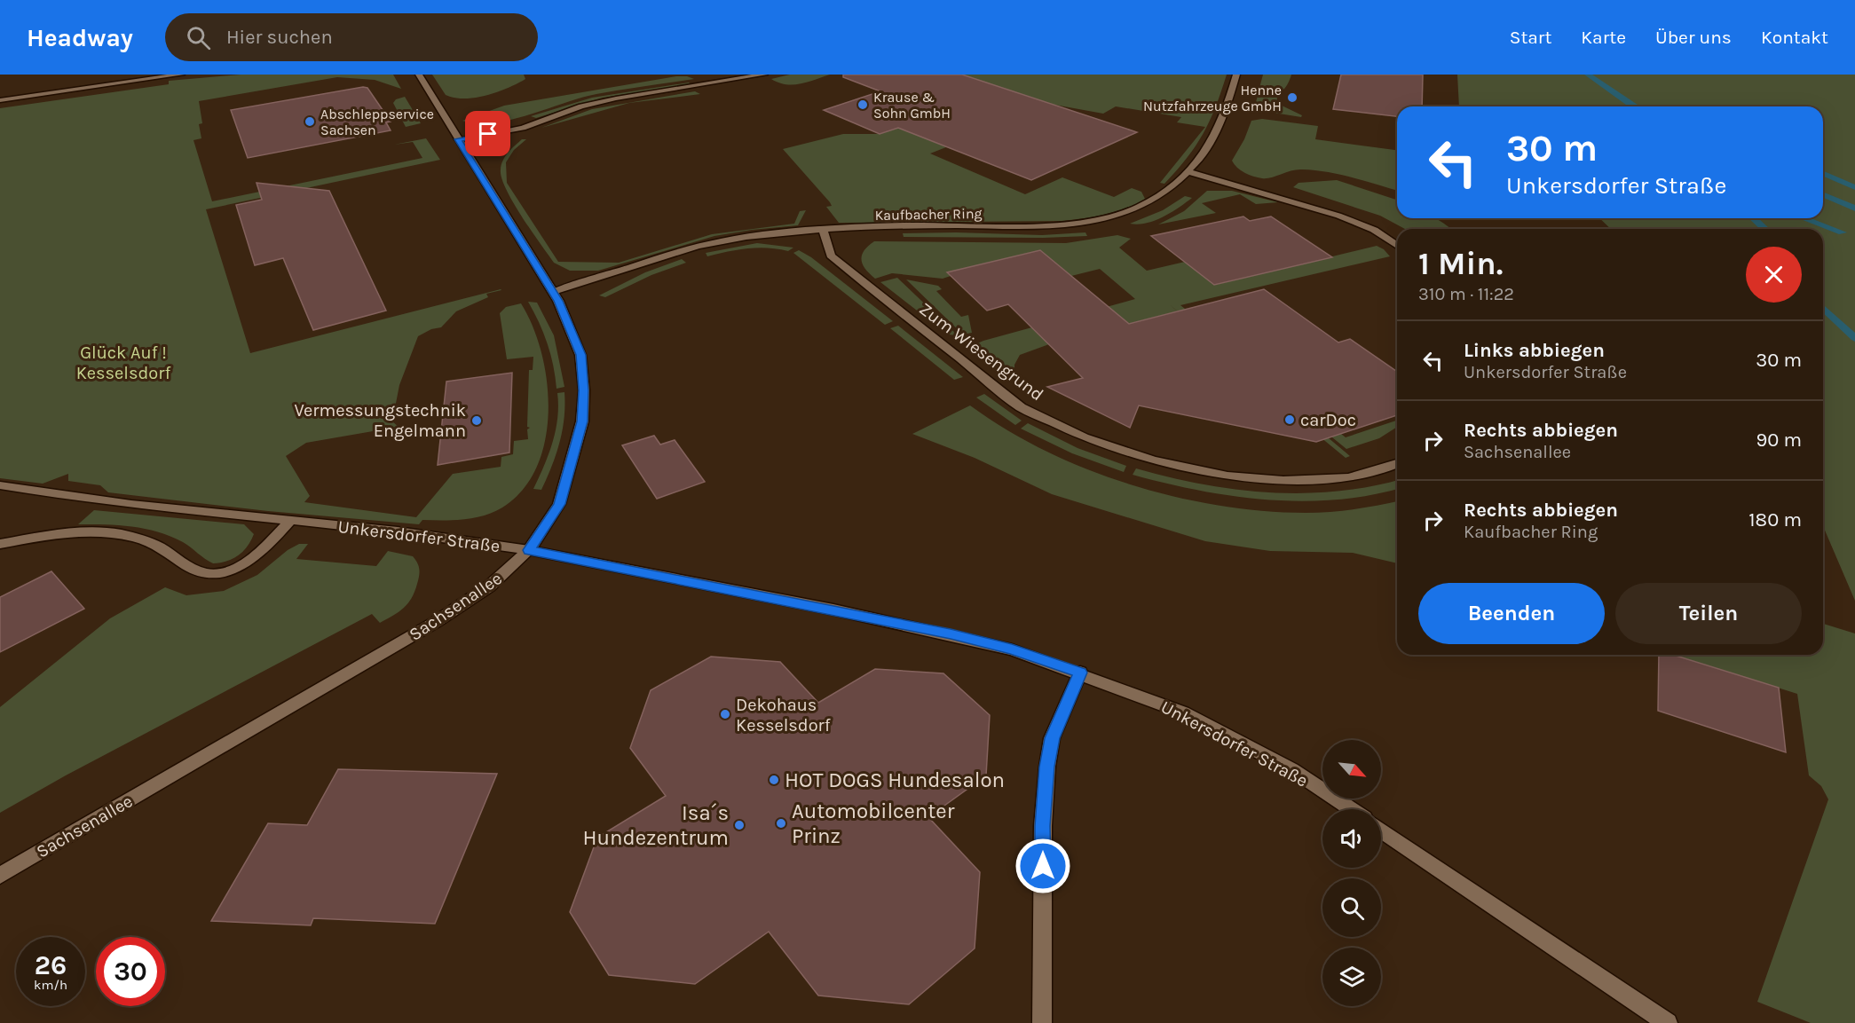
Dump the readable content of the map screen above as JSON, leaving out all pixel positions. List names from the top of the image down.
{
  "streets": {
    "street": [
      "Kaufbacher Ring",
      "Zum Wiesengrund",
      "Unkersdorfer Straße",
      "Sachsenallee"
    ]
  },
  "crossings": [
    ["Kaufbacher Ring", "Zum Wiesengrund"],
    ["Kaufbacher Ring", "Sachsenallee"],
    ["Unkersdorfer Straße", "Sachsenallee"]
  ],
  "parks": ["Glück Auf ! Kesselsdorf"],
  "places": [
    "Henne Nutzfahrzeuge GmbH",
    "Krause & Sohn GmbH",
    "Abschleppservice Sachsen",
    "carDoc",
    "Vermessungstechnik Engelmann",
    "Dekohaus Kesselsdorf",
    "HOT DOGS Hundesalon",
    "Automobilcenter Prinz",
    "Isa´s Hundezentrum"
  ],
  "north": "bottom right",
  "page": {
    "header": "Headway",
    "search": "Hier suchen",
    "nav": [
      "Start",
      "Karte",
      "Über uns",
      "Kontakt"
    ],
    "turn": ["30 m", "Unkersdorfer Straße"],
    "heading": ["1 Min.", "310 m · 11:22"],
    "list": [
      {
        "name": "Links abbiegen",
        "note": "Unkersdorfer Straße",
        "value": "30 m"
      },
      {
        "name": "Rechts abbiegen",
        "note": "Sachsenallee",
        "value": "90 m"
      },
      {
        "name": "Rechts abbiegen",
        "note": "Kaufbacher Ring",
        "value": "180 m"
      }
    ],
    "buttons": ["Beenden", "Teilen"],
    "speed": "26 km/h",
    "limit": "30"
  }
}
